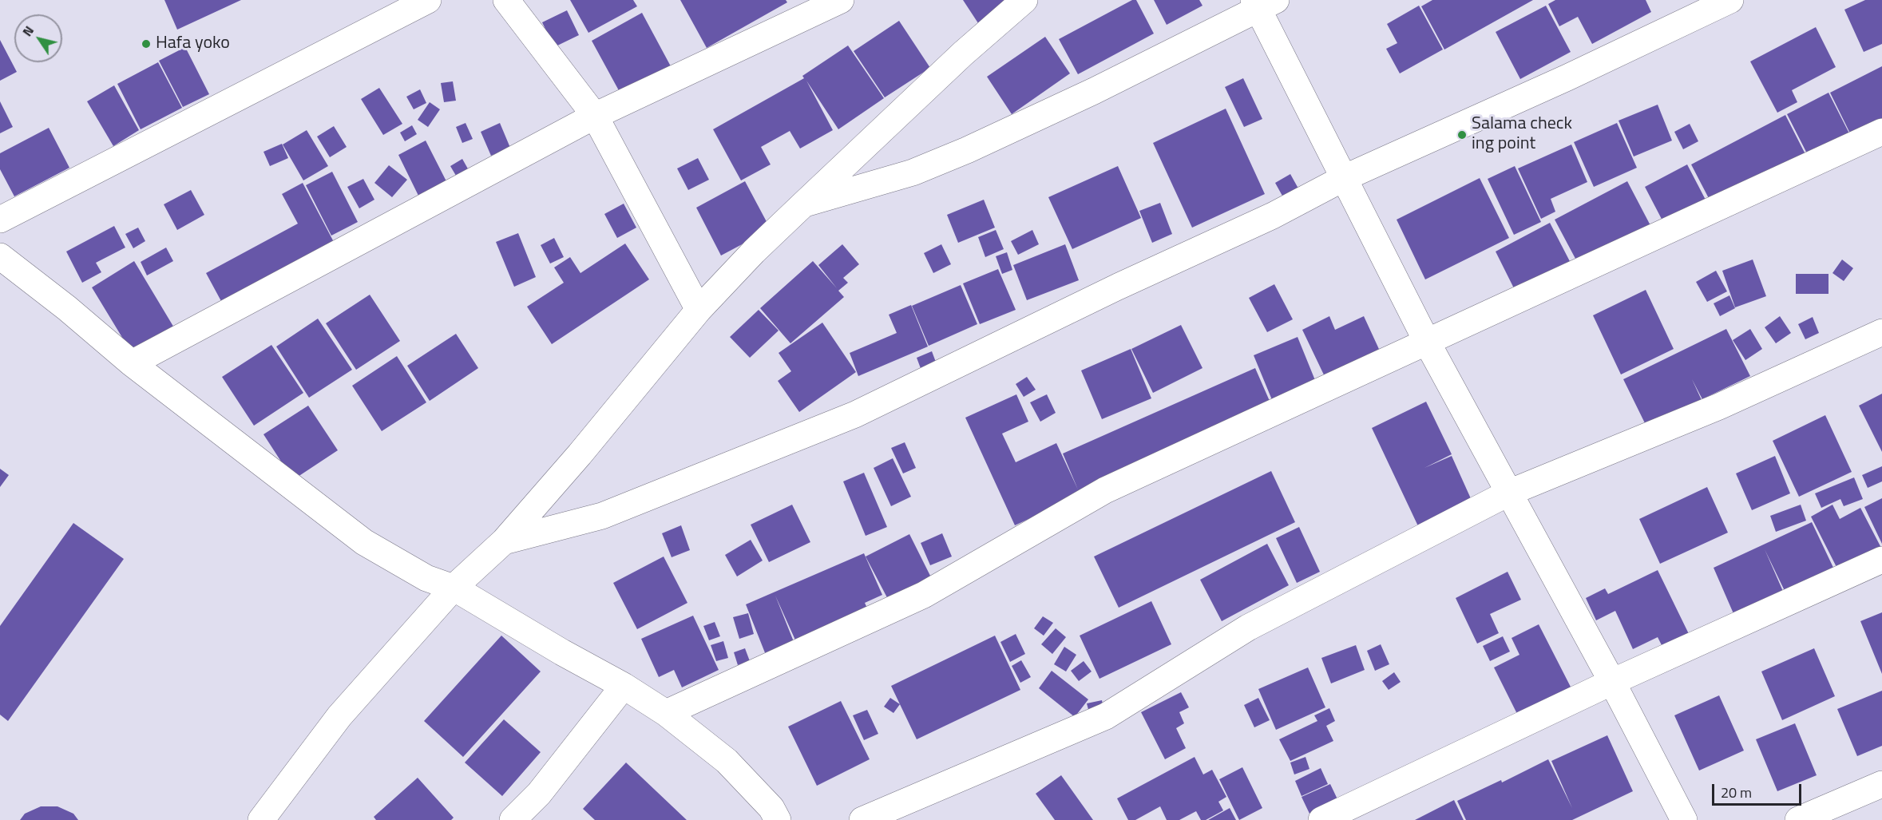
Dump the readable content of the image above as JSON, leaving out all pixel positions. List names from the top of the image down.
{
  "places": ["Hafa yoko", "Salama check ing point"],
  "scale_bar": "20 m",
  "north": "top left"
}
